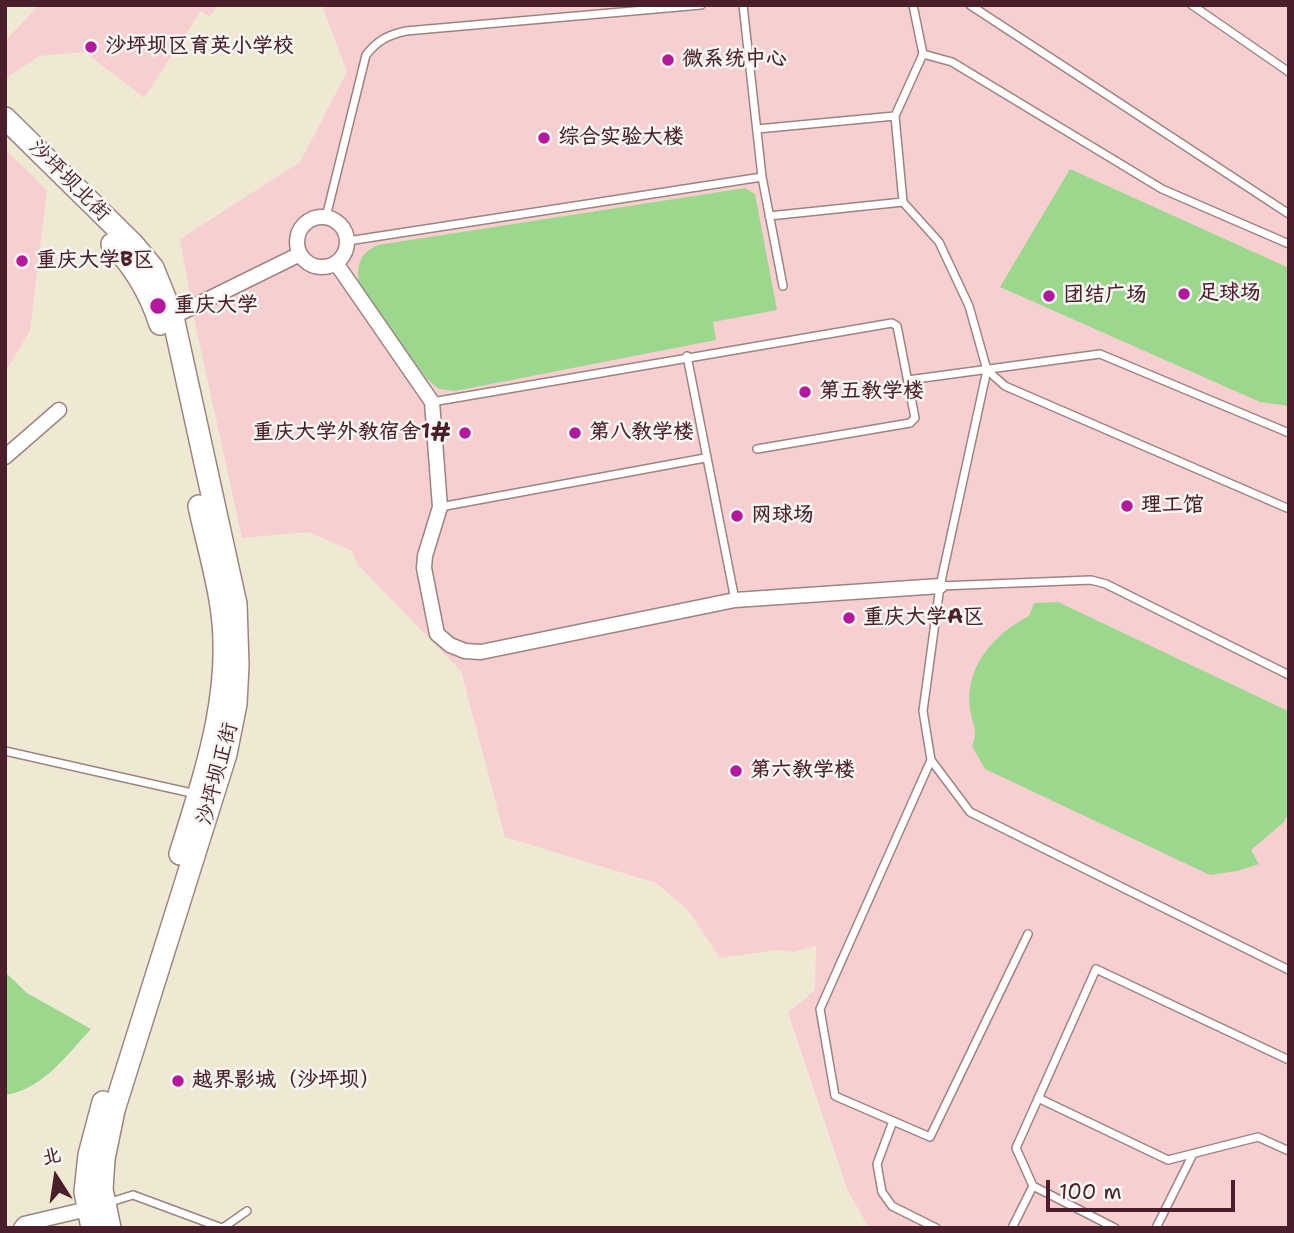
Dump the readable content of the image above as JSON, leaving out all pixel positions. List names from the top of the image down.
{
  "streets": {
    "main road": ["沙坪坝北街", "沙坪坝正街"]
  },
  "crossings": [
    ["沙坪坝北街", "沙坪坝正街"]
  ],
  "places": [
    "沙坪坝区育英小学校",
    "微系统中心",
    "综合实验大楼",
    "重庆大学B区",
    "足球场",
    "团结广场",
    "重庆大学",
    "第五教学楼",
    "重庆大学外教宿舍1#",
    "第八教学楼",
    "理工馆",
    "网球场",
    "重庆大学A区",
    "第六教学楼",
    "越界影城（沙坪坝）"
  ],
  "scale_bar": "100 m",
  "north": "top"
}
